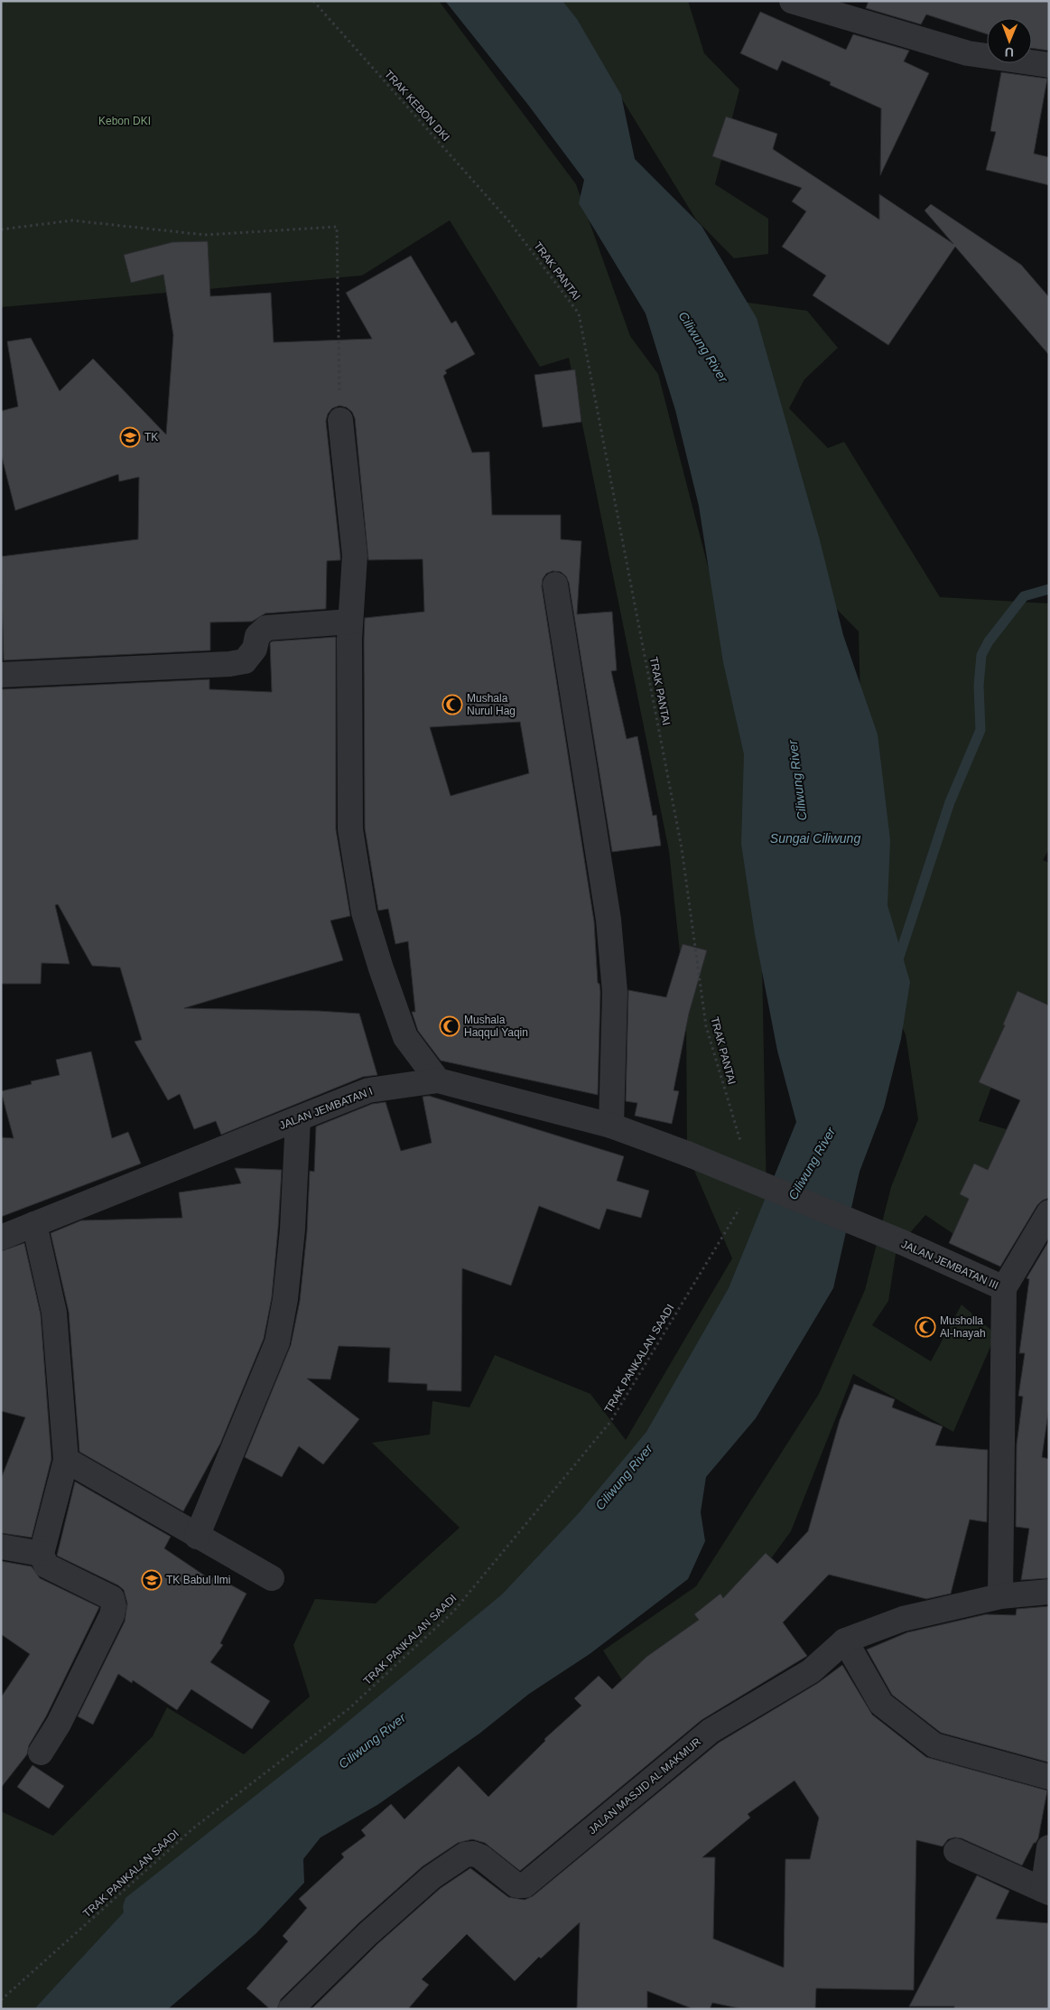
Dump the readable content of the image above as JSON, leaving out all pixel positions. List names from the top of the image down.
{
  "streets": {
    "street": ["JALAN JEMBATAN I", "JALAN JEMBATAN III", "JALAN MASJID AL MAKMUR"],
    "path": ["TRAK KEBON DKI", "TRAK PANTAI", "TRAK PANKALAN SAADI"]
  },
  "crossings": [
    ["TRAK KEBON DKI", "TRAK PANTAI"],
    ["JALAN JEMBATAN I", "JALAN JEMBATAN III"],
    ["JALAN JEMBATAN III", "JALAN MASJID AL MAKMUR"]
  ],
  "water": ["Ciliwung River", "Sungai Ciliwung"],
  "parks": ["Kebon DKI"],
  "places": {
    "school or university": ["TK", "TK Babul Ilmi"],
    "mosque": ["Mushala Nurul Hag", "Mushala Haqqul Yaqin", "Musholla Al-Inayah"]
  },
  "north": "bottom"
}
